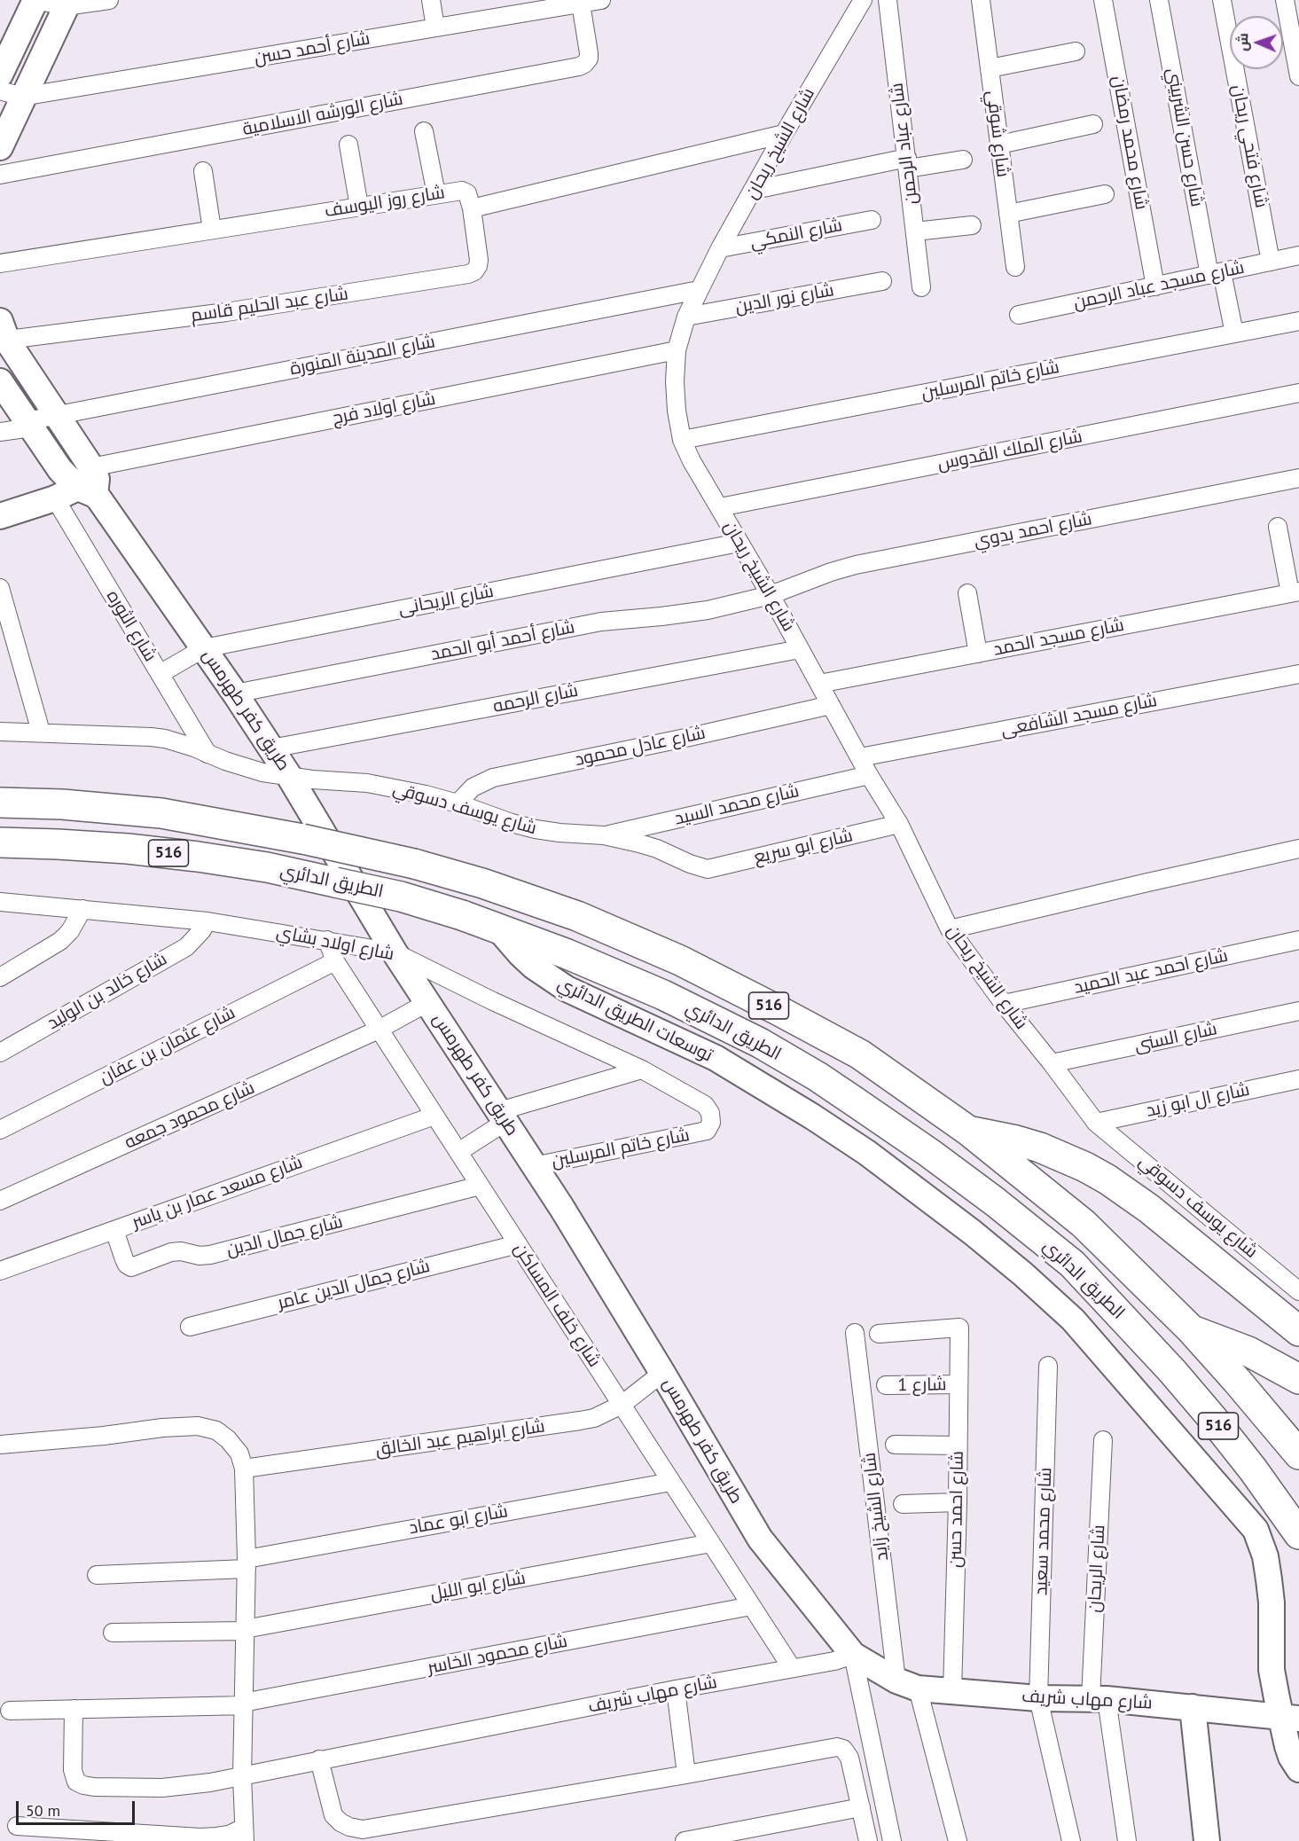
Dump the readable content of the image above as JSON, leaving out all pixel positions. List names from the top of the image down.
{
  "streets": {
    "highway": ["516", "الطريق الدائري"],
    "street": [
      "شارع أحمد حسن",
      "شارع الورشه الاسلامية",
      "شارع شوقي",
      "شارع حسن الشربيني",
      "شارع محمد رمضان",
      "شارع الشيخ ريحان",
      "شارع عباد الرحمن",
      "شارع فتحي ريحان",
      "شارع روز اليوسف",
      "شارع النمكي",
      "شارع مسجد عباد الرحمن",
      "شارع نور الدين",
      "شارع عبد الحليم قاسم",
      "شارع المدينة المنورة",
      "شارع خاتم المرسلين",
      "شارع اولاد فرج",
      "شارع الملك القدوس",
      "شارع احمد بدوي",
      "شارع الريحانى",
      "شارع الثوره",
      "شارع مسجد الحمد",
      "شارع أحمد أبو الحمد",
      "شارع الرحمه",
      "طريق كفر طهرمس",
      "شارع مسجد الشافعى",
      "شارع عادل محمود",
      "شارع محمد السيد",
      "شارع يوسف دسوقي",
      "شارع ابو سريع",
      "شارع اولاد بشاي",
      "شارع احمد عبد الحميد",
      "شارع خالد بن الوليد",
      "توسعات الطريق الدائري",
      "شارع السنى",
      "شارع عثمان بن عفان",
      "شارع ال ابو زيد",
      "شارع محمود جمعه",
      "شارع مسعد عمار بن ياسر",
      "شارع جمال الدين",
      "شارع جمال الدين عامر",
      "شارع خلف المساكن",
      "شارع 1",
      "شارع ابراهيم عبد الخالق",
      "شارع الشيخ زايد",
      "شارع احمد حسن",
      "شارع ابو عماد",
      "شارع محمد سعيد",
      "شارع الريحان",
      "شارع ابو الليل",
      "شارع محمود الخاسر",
      "شارع مهاب شريف"
    ]
  },
  "crossings": [
    ["شارع أحمد حسن", "شارع الورشه الاسلامية"],
    ["شارع حسن الشربيني", "شارع مسجد عباد الرحمن"],
    ["شارع حسن الشربيني", "شارع خاتم المرسلين"],
    ["شارع محمد رمضان", "شارع مسجد عباد الرحمن"],
    ["شارع الشيخ ريحان", "شارع روز اليوسف"],
    ["شارع الشيخ ريحان", "شارع النمكي"],
    ["شارع الشيخ ريحان", "شارع نور الدين"],
    ["شارع الشيخ ريحان", "شارع المدينة المنورة"],
    ["شارع الشيخ ريحان", "شارع خاتم المرسلين"],
    ["شارع الشيخ ريحان", "شارع اولاد فرج"],
    ["شارع الشيخ ريحان", "شارع الملك القدوس"],
    ["شارع الشيخ ريحان", "شارع احمد بدوي"],
    ["شارع الشيخ ريحان", "شارع الريحانى"],
    ["شارع الشيخ ريحان", "شارع مسجد الحمد"],
    ["شارع الشيخ ريحان", "شارع أحمد أبو الحمد"],
    ["شارع الشيخ ريحان", "شارع الرحمه"],
    ["شارع الشيخ ريحان", "شارع مسجد الشافعى"],
    ["شارع الشيخ ريحان", "شارع عادل محمود"],
    ["شارع الشيخ ريحان", "شارع محمد السيد"],
    ["شارع الشيخ ريحان", "شارع يوسف دسوقي"],
    ["شارع الشيخ ريحان", "شارع ابو سريع"],
    ["شارع الشيخ ريحان", "شارع احمد عبد الحميد"],
    ["شارع الشيخ ريحان", "شارع السنى"],
    ["شارع الشيخ ريحان", "شارع ال ابو زيد"],
    ["شارع فتحي ريحان", "شارع مسجد عباد الرحمن"],
    ["شارع روز اليوسف", "شارع عبد الحليم قاسم"],
    ["شارع عبد الحليم قاسم", "طريق كفر طهرمس"],
    ["شارع المدينة المنورة", "طريق كفر طهرمس"],
    ["شارع خاتم المرسلين", "طريق كفر طهرمس"],
    ["شارع خاتم المرسلين", "شارع اولاد بشاي"],
    ["شارع اولاد فرج", "طريق كفر طهرمس"],
    ["شارع احمد بدوي", "شارع أحمد أبو الحمد"],
    ["شارع الريحانى", "شارع الثوره"],
    ["شارع الريحانى", "طريق كفر طهرمس"],
    ["شارع الثوره", "شارع يوسف دسوقي"],
    ["شارع أحمد أبو الحمد", "طريق كفر طهرمس"],
    ["شارع الرحمه", "طريق كفر طهرمس"],
    ["طريق كفر طهرمس", "شارع يوسف دسوقي"],
    ["طريق كفر طهرمس", "شارع اولاد بشاي"],
    ["طريق كفر طهرمس", "شارع محمود جمعه"],
    ["طريق كفر طهرمس", "شارع ابراهيم عبد الخالق"],
    ["طريق كفر طهرمس", "شارع مهاب شريف"],
    ["شارع عادل محمود", "شارع يوسف دسوقي"],
    ["شارع محمد السيد", "شارع يوسف دسوقي"],
    ["شارع يوسف دسوقي", "شارع ابو سريع"],
    ["شارع يوسف دسوقي", "شارع ال ابو زيد"],
    ["الطريق الدائري", "توسعات الطريق الدائري"],
    ["شارع اولاد بشاي", "شارع خالد بن الوليد"],
    ["شارع اولاد بشاي", "شارع خلف المساكن"],
    ["توسعات الطريق الدائري", "شارع مهاب شريف"],
    ["شارع عثمان بن عفان", "شارع خلف المساكن"],
    ["شارع محمود جمعه", "شارع خلف المساكن"],
    ["شارع مسعد عمار بن ياسر", "شارع جمال الدين"],
    ["شارع مسعد عمار بن ياسر", "شارع خلف المساكن"],
    ["شارع جمال الدين", "شارع خلف المساكن"],
    ["شارع جمال الدين عامر", "شارع خلف المساكن"],
    ["شارع خلف المساكن", "شارع ابراهيم عبد الخالق"],
    ["شارع خلف المساكن", "شارع ابو عماد"],
    ["شارع خلف المساكن", "شارع ابو الليل"],
    ["شارع خلف المساكن", "شارع محمود الخاسر"],
    ["شارع خلف المساكن", "شارع مهاب شريف"],
    ["شارع 1", "شارع احمد حسن"],
    ["شارع الشيخ زايد", "شارع مهاب شريف"],
    ["شارع احمد حسن", "شارع مهاب شريف"],
    ["شارع محمد سعيد", "شارع مهاب شريف"],
    ["شارع الريحان", "شارع مهاب شريف"],
    ["شارع محمود الخاسر", "شارع مهاب شريف"]
  ],
  "scale_bar": "50 m",
  "north": "left"
}
